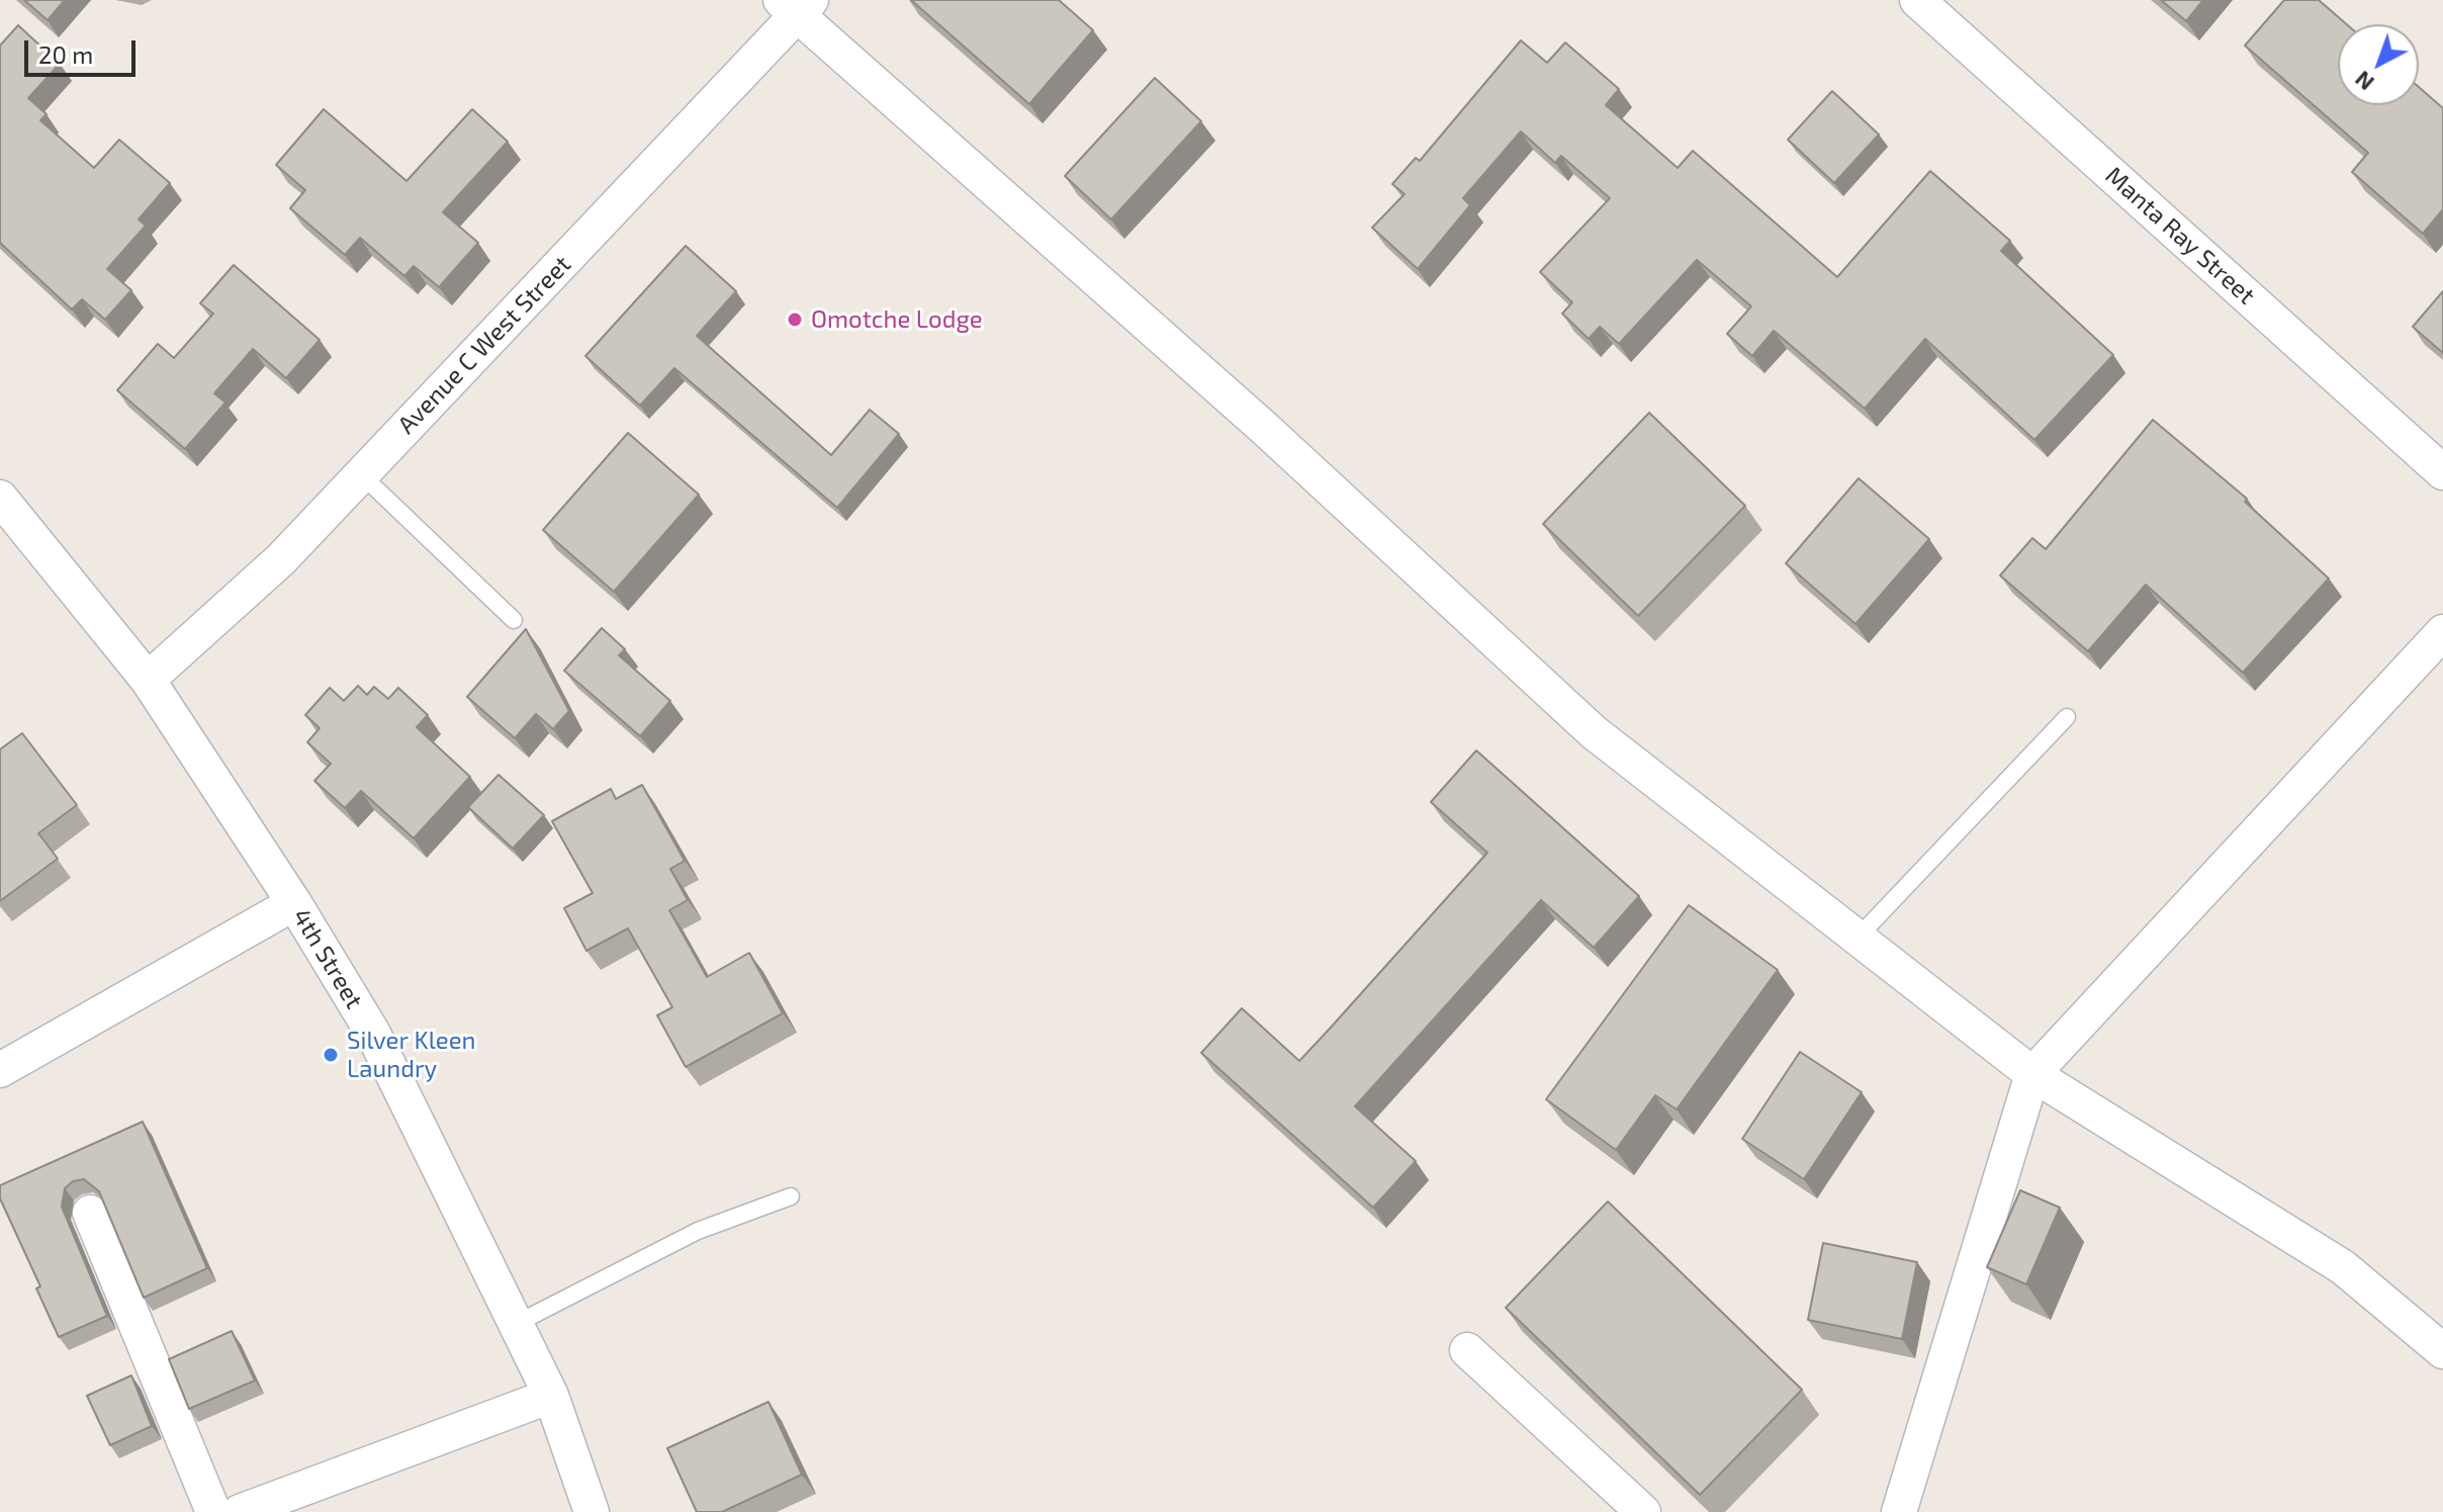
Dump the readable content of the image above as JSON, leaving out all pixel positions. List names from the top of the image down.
{
  "streets": {
    "street": ["Manta Ray Street", "Avenue C West Street", "4th Street"]
  },
  "crossings": [
    ["Avenue C West Street", "4th Street"]
  ],
  "places": ["Omotche Lodge", "Silver Kleen Laundry"],
  "scale_bar": "20 m",
  "north": "bottom left"
}
